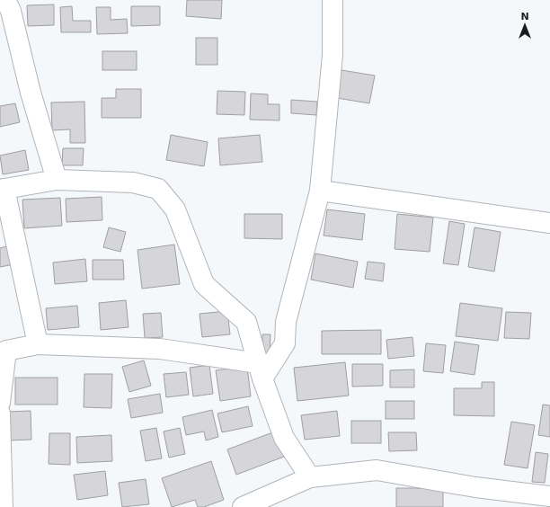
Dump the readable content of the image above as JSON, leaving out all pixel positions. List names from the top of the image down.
{
  "north": "top"
}
